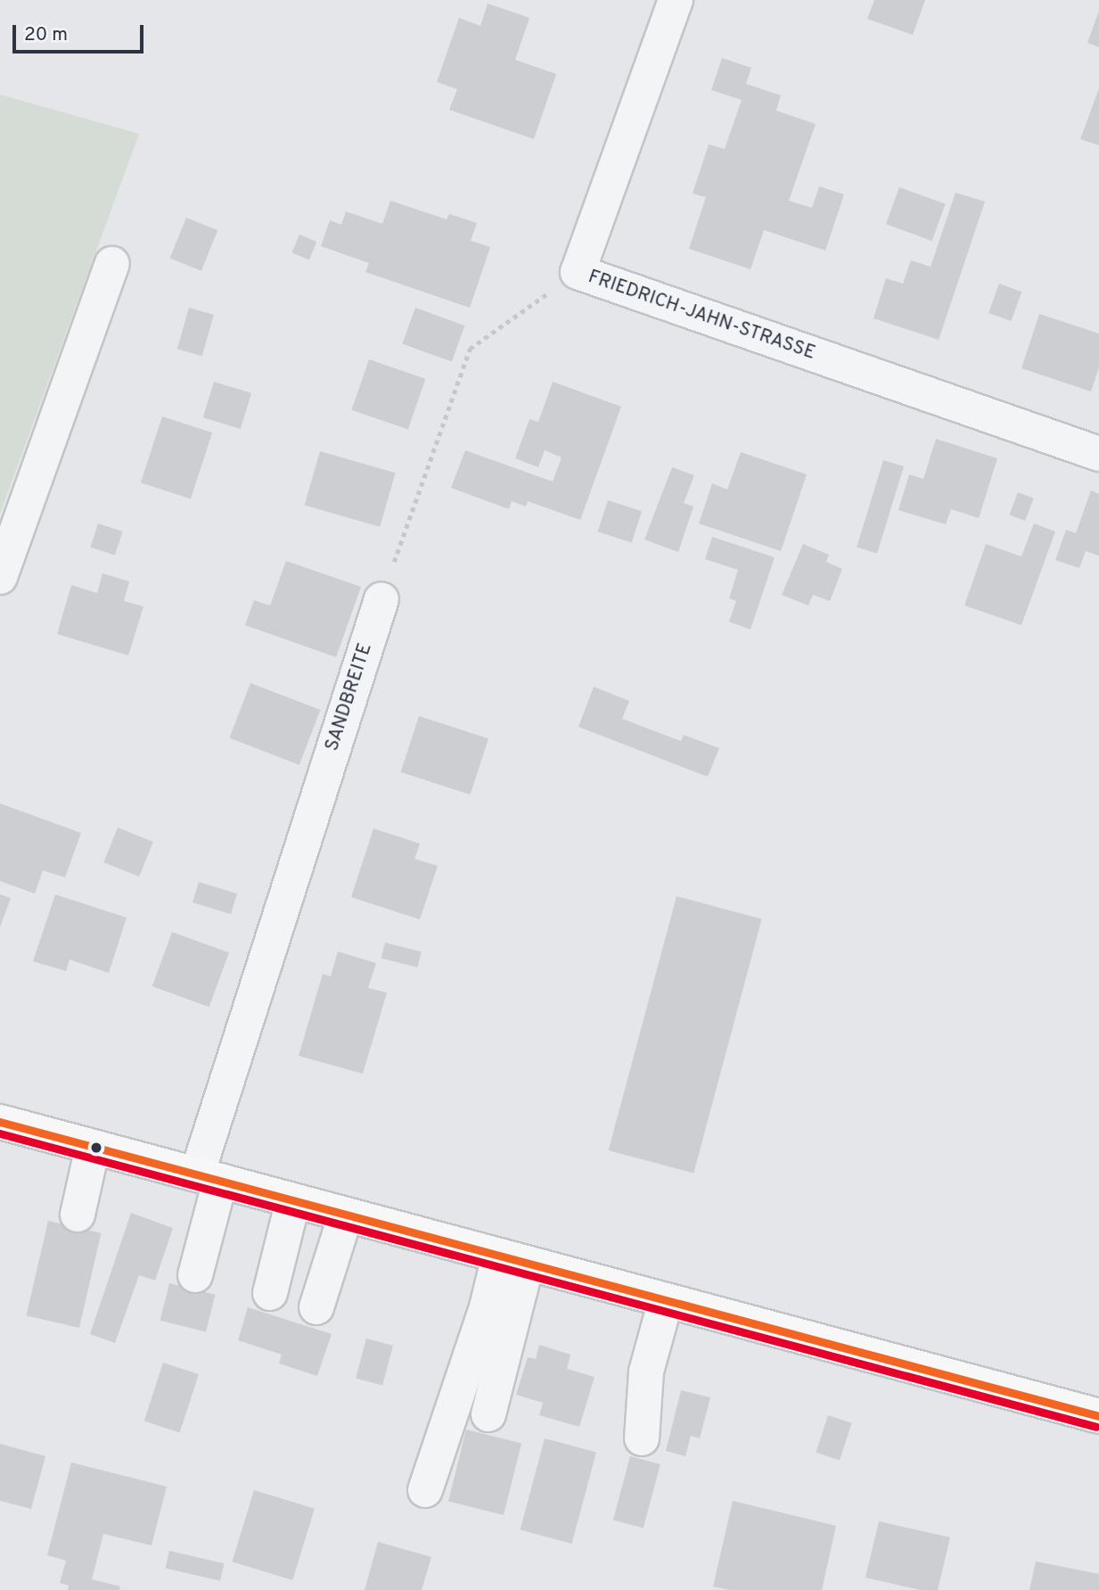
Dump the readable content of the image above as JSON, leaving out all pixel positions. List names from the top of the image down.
{
  "streets": {
    "street": ["FRIEDRICH-JAHN-STRASSE", "SANDBREITE"]
  },
  "scale_bar": "20 m"
}
